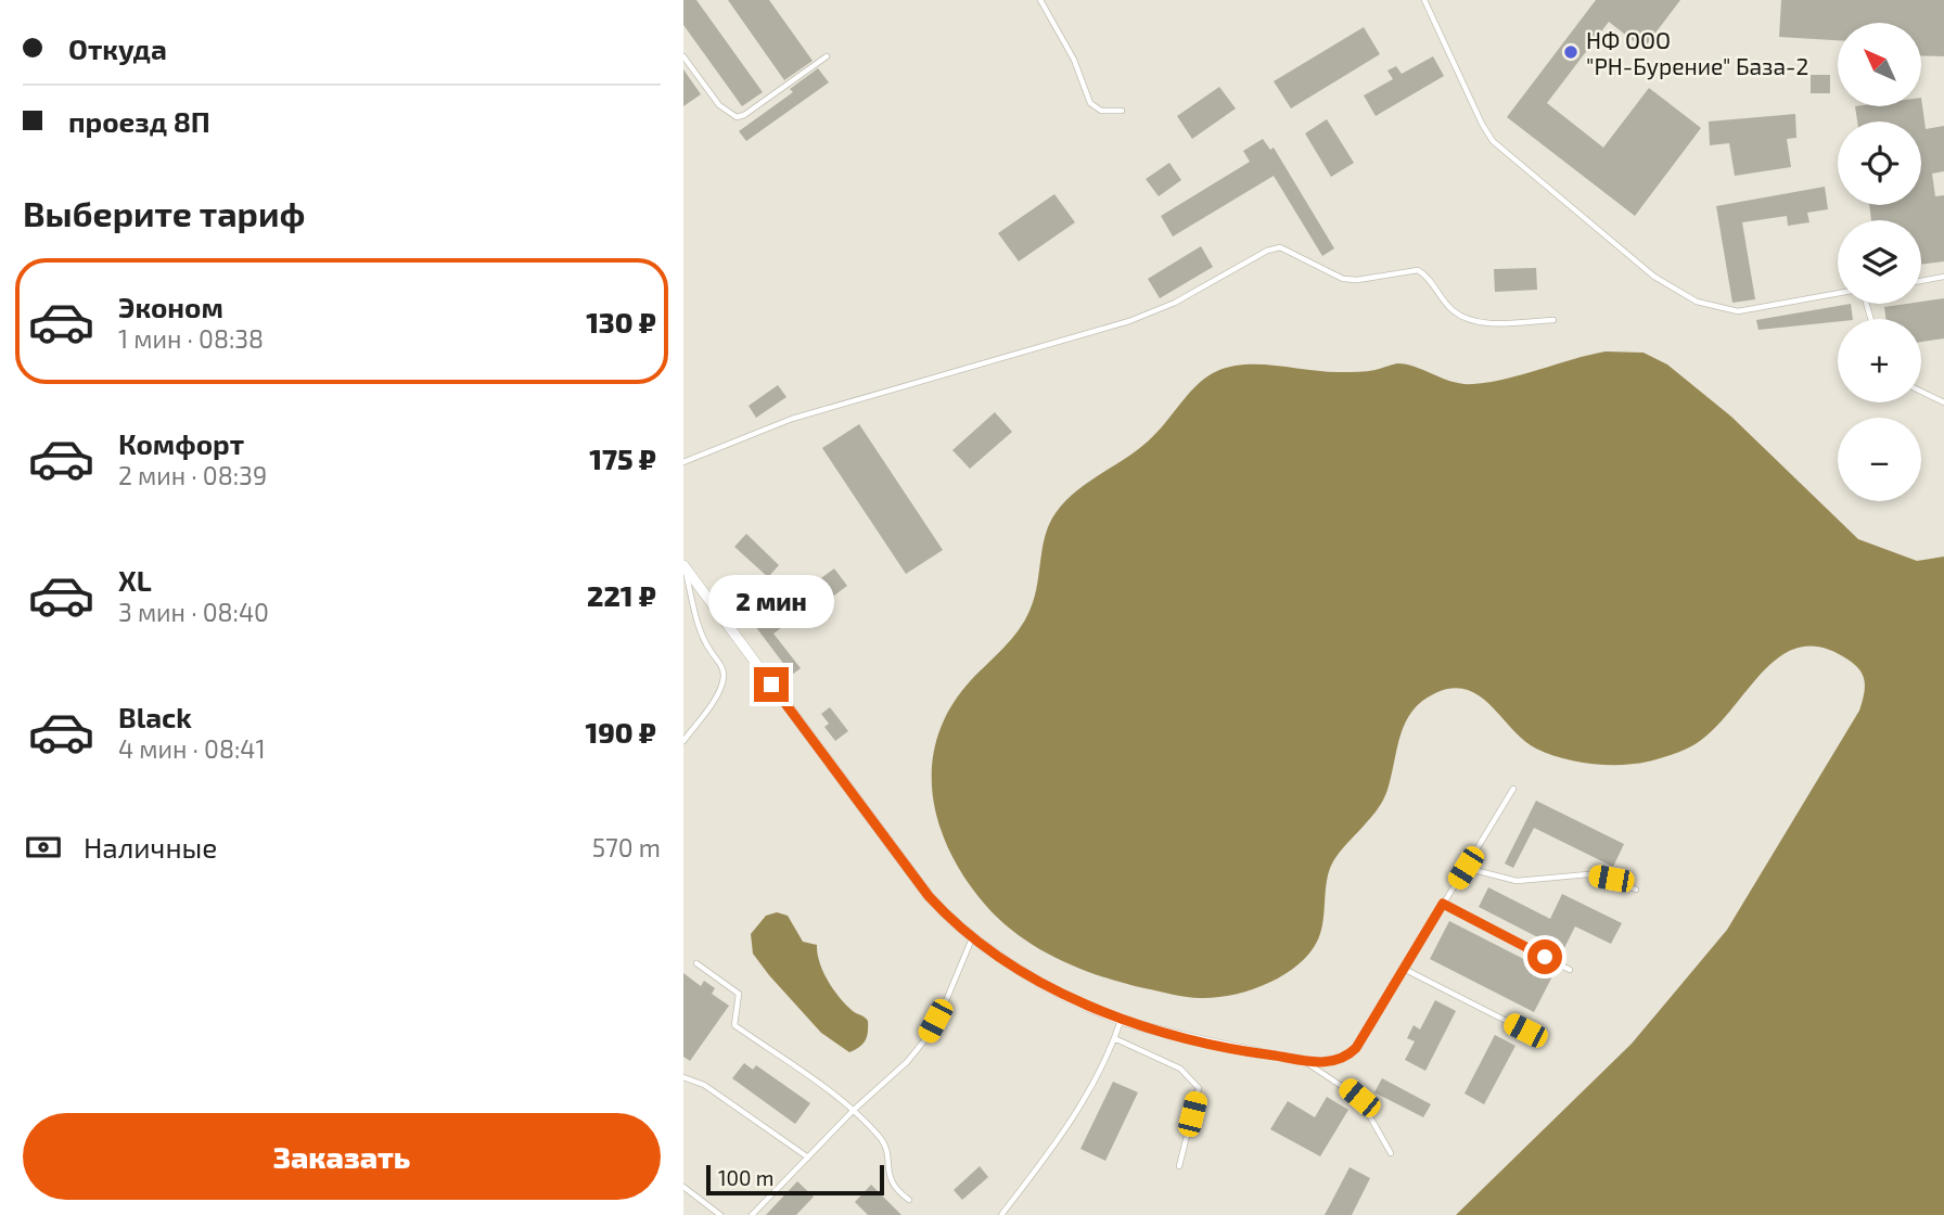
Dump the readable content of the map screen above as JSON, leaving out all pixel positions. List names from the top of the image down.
{
  "places": ["НФ ООО \"РН-Бурение\" База-2"],
  "scale_bar": "100 m",
  "north": "top left",
  "page": {
    "banner": ["Откуда", "проезд 8П"],
    "map_buttons": ["+", "−"],
    "heading": "Выберите тариф",
    "list": [
      {
        "name": "Эконом",
        "note": "1 мин · 08:38",
        "value": "130 ₽"
      },
      {
        "name": "Комфорт",
        "note": "2 мин · 08:39",
        "value": "175 ₽"
      },
      {
        "name": "XL",
        "note": "3 мин · 08:40",
        "value": "221 ₽"
      },
      {
        "name": "Black",
        "note": "4 мин · 08:41",
        "value": "190 ₽"
      }
    ],
    "bubble": "2 мин",
    "pay": ["Наличные", "570 m"],
    "buttons": "Заказать",
    "scale": "100 m"
  }
}
